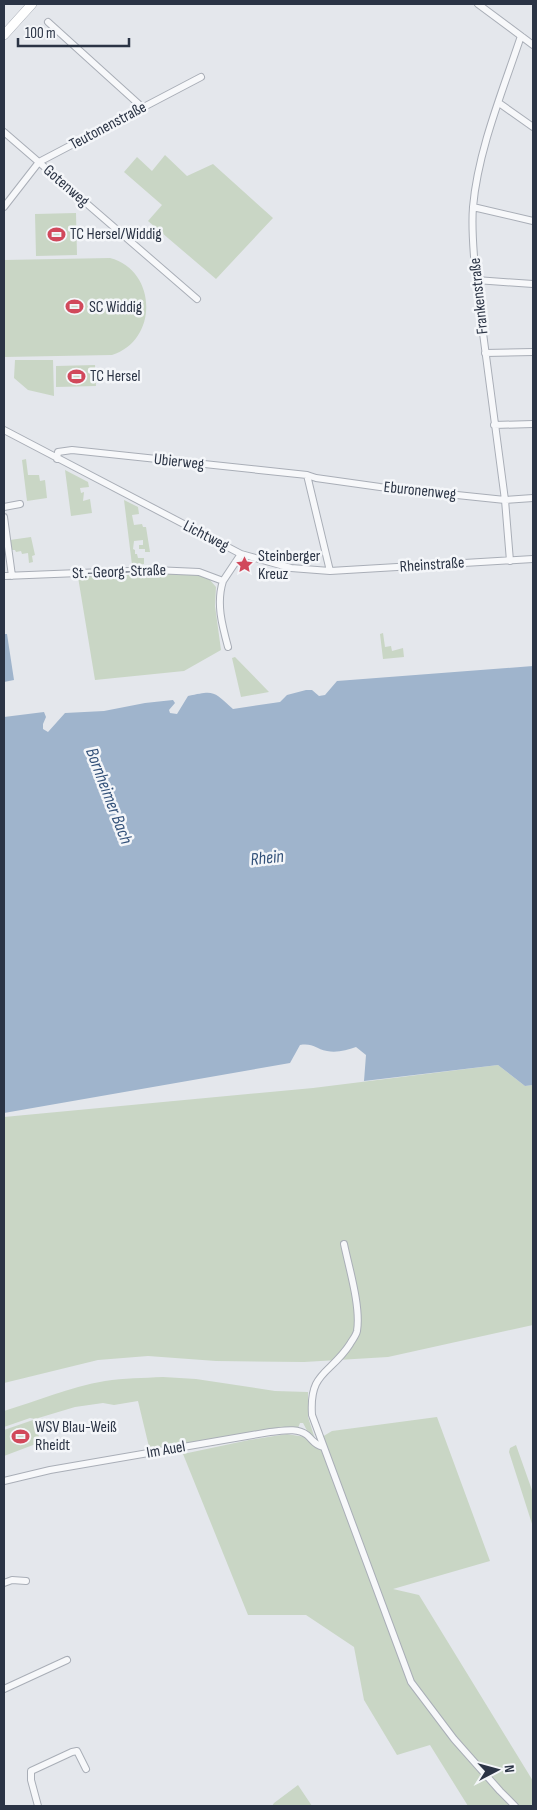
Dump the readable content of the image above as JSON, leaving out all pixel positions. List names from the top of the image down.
{
  "streets": {
    "street": [
      "Teutonenstraße",
      "Gotenweg",
      "Frankenstraße",
      "Ubierweg",
      "Eburonenweg",
      "Lichtweg",
      "Rheinstraße",
      "St.-Georg-Straße",
      "Im Auel"
    ]
  },
  "crossings": [
    ["Teutonenstraße", "Gotenweg"],
    ["Frankenstraße", "Eburonenweg"],
    ["Frankenstraße", "Rheinstraße"],
    ["Ubierweg", "Eburonenweg"],
    ["Ubierweg", "Lichtweg"],
    ["Lichtweg", "Rheinstraße"]
  ],
  "water": ["Bornheimer Bach", "Rhein"],
  "places": {
    "sports": [
      "TC Hersel/Widdig",
      "SC Widdig",
      "TC Hersel",
      "WSV Blau-Weiß Rheidt"
    ],
    "place": ["Steinberger Kreuz"]
  },
  "scale_bar": "100 m",
  "north": "right"
}
